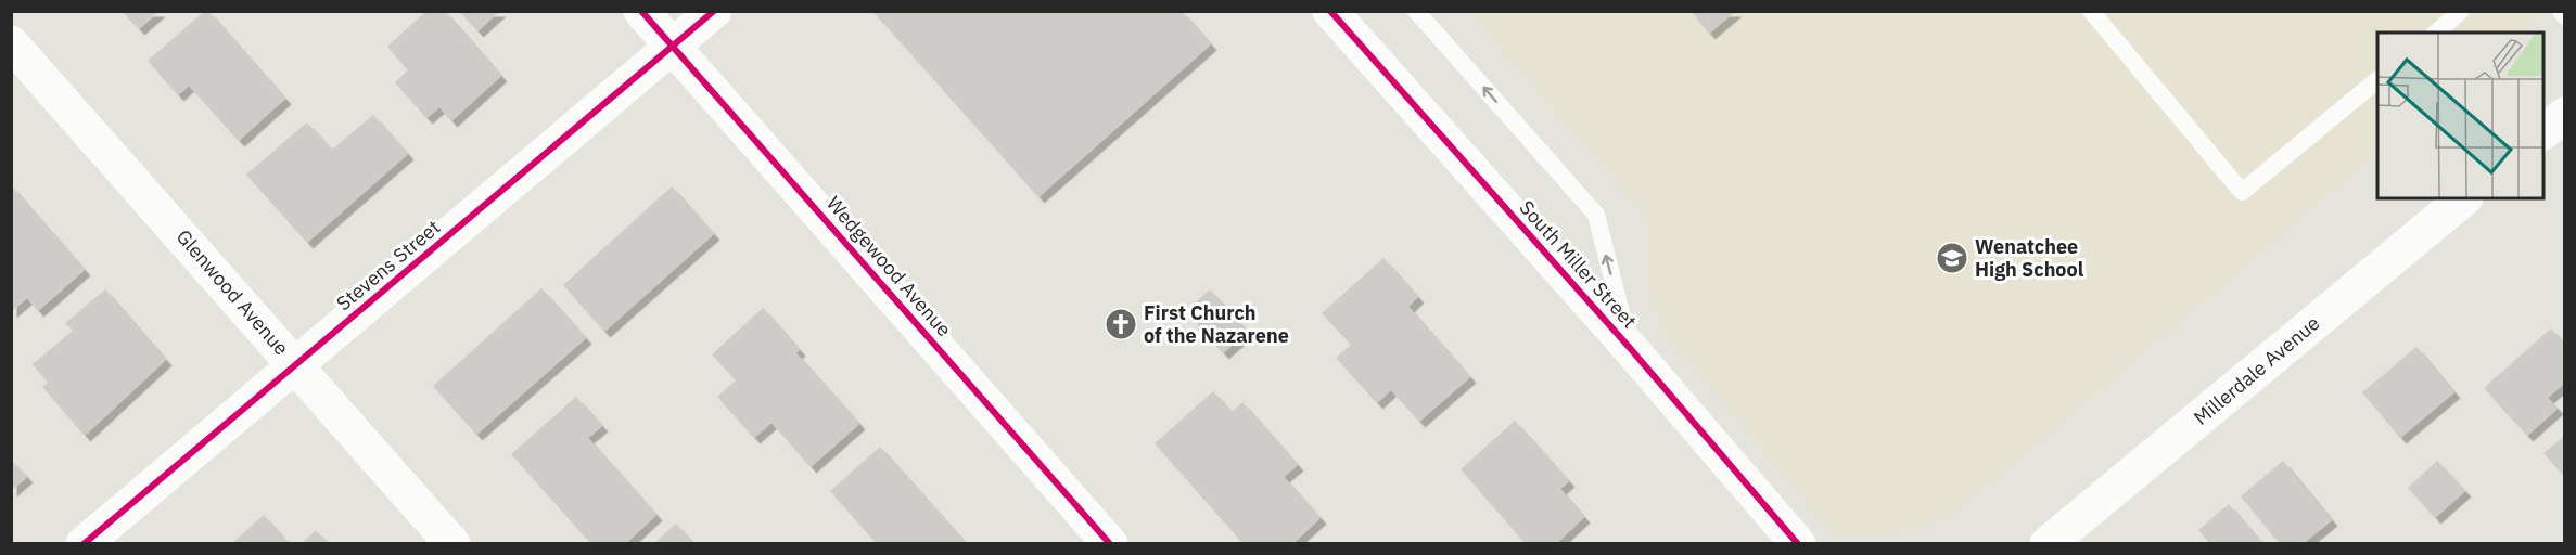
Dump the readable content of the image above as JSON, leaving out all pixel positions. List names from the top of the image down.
{
  "streets": {
    "street": [
      "South Miller Street",
      "Stevens Street",
      "Wedgewood Avenue",
      "Glenwood Avenue",
      "Millerdale Avenue"
    ]
  },
  "crossings": [
    ["Stevens Street", "Wedgewood Avenue"],
    ["Stevens Street", "Glenwood Avenue"]
  ],
  "places": {
    "school or university": ["Wenatchee High School"],
    "church": ["First Church of the Nazarene"]
  }
}
